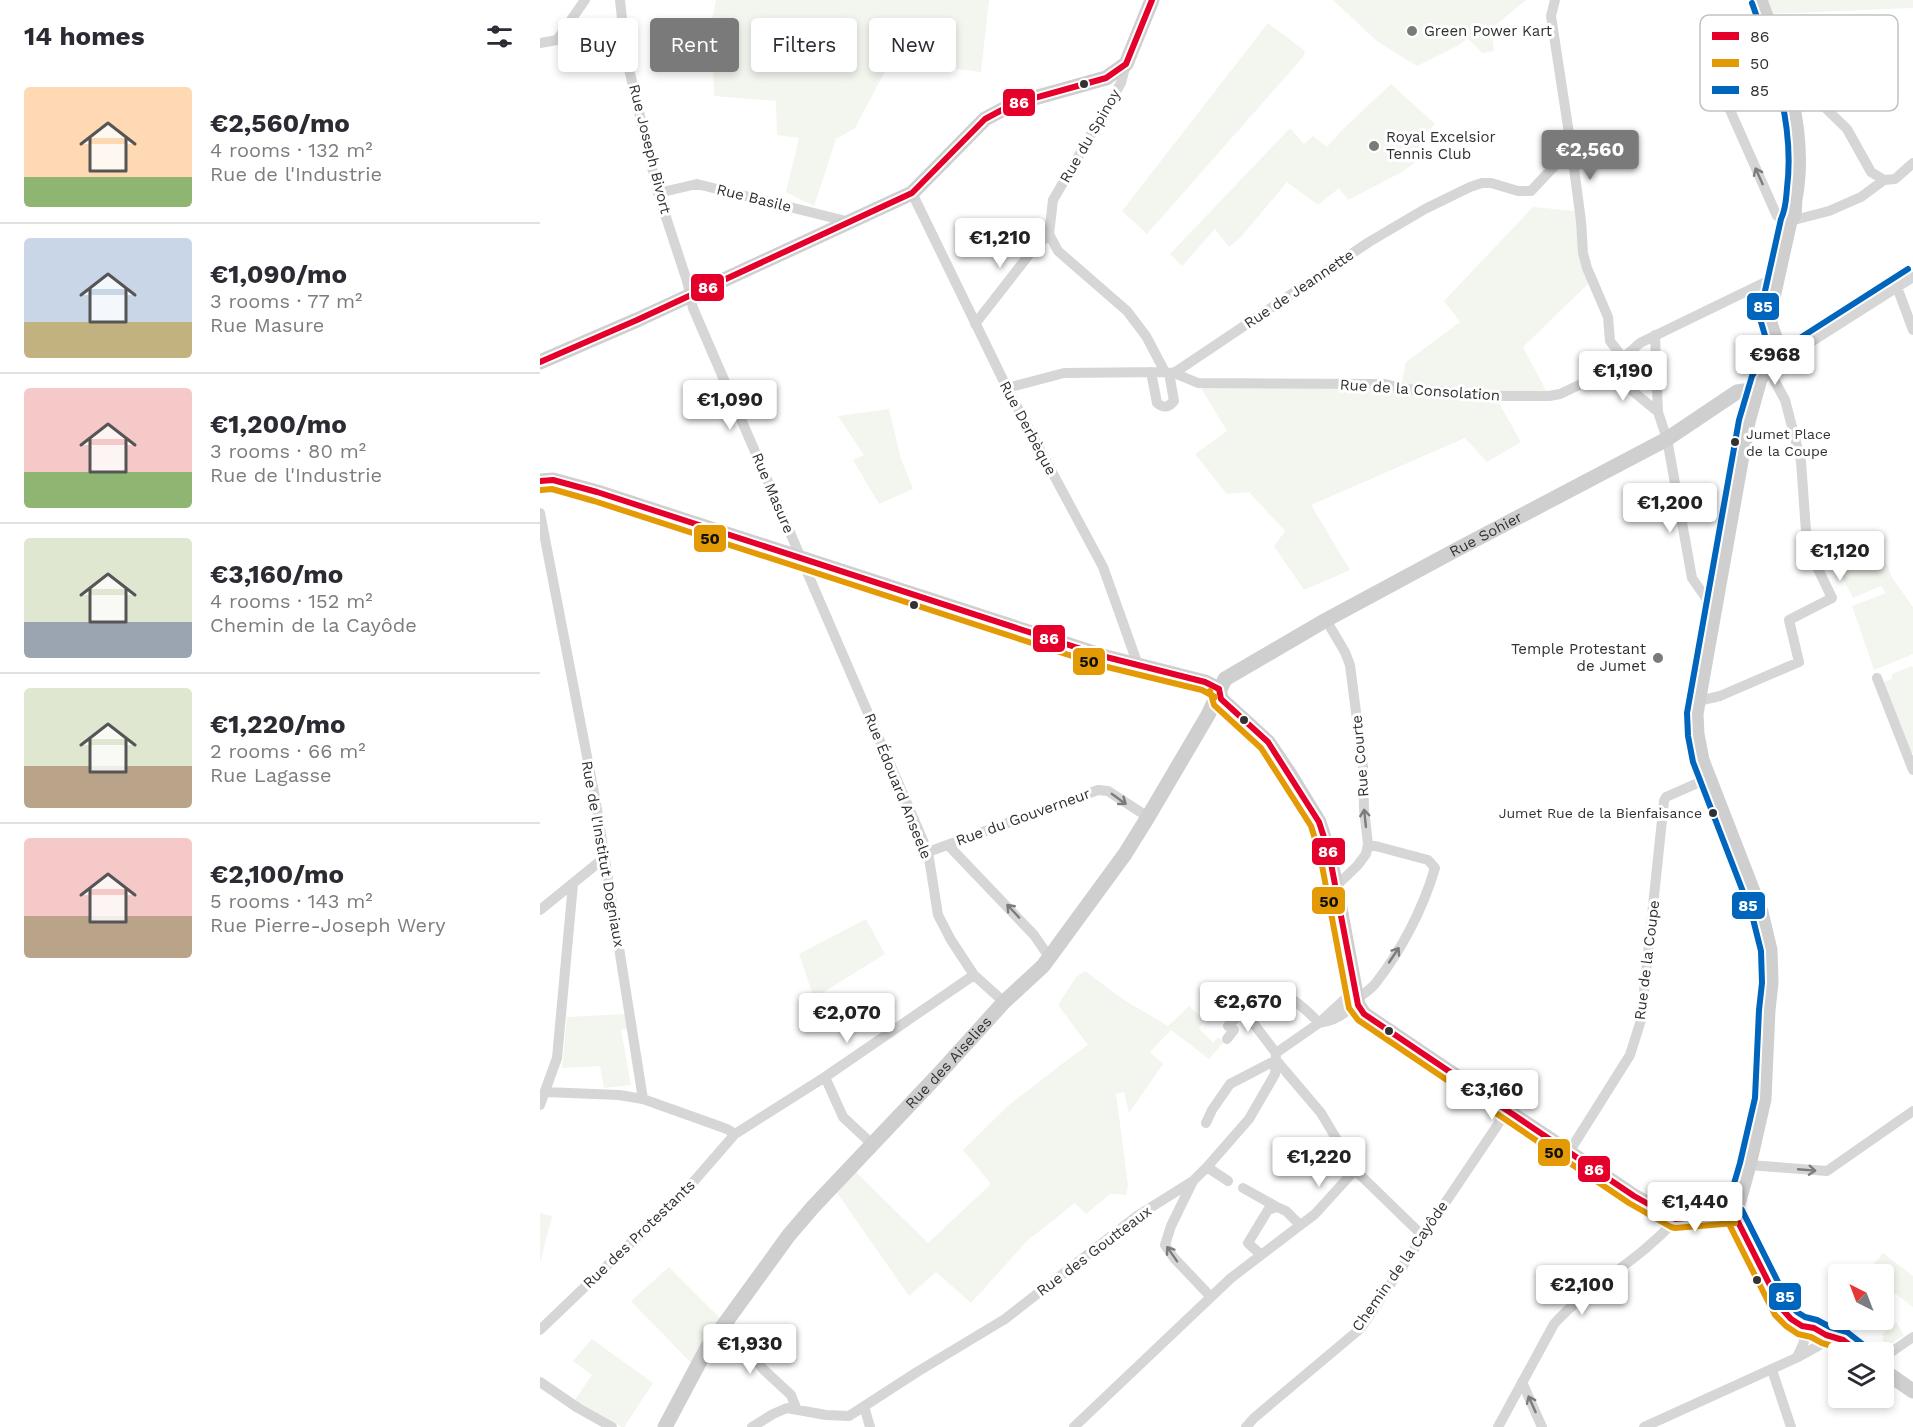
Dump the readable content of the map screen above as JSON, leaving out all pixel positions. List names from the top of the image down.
{
  "streets": {
    "street": [
      "Rue du Spinoy",
      "Rue Joseph Bivort",
      "Rue Basile",
      "Rue de Jeannette",
      "Rue de la Consolation",
      "Rue Derbèque",
      "Rue Masure",
      "Rue Sohier",
      "Rue Courte",
      "Rue Édouard Anseele",
      "Rue du Gouverneur",
      "Rue de l'Institut Dogniaux",
      "Rue de la Coupe",
      "Rue des Aiselies",
      "Rue des Protestants",
      "Rue des Goutteaux",
      "Chemin de la Cayôde"
    ]
  },
  "crossings": [
    ["Rue Joseph Bivort", "Rue Basile"],
    ["Rue Joseph Bivort", "Rue Masure"],
    ["Rue de Jeannette", "Rue de la Consolation"],
    ["Rue Masure", "Rue Édouard Anseele"],
    ["Rue Sohier", "Rue Courte"],
    ["Rue Sohier", "Rue des Aiselies"],
    ["Rue Édouard Anseele", "Rue du Gouverneur"],
    ["Rue Édouard Anseele", "Rue des Aiselies"],
    ["Rue Édouard Anseele", "Rue des Protestants"],
    ["Rue du Gouverneur", "Rue des Aiselies"]
  ],
  "one_way": ["Rue du Gouverneur"],
  "places": [
    "Green Power Kart",
    "Royal Excelsior Tennis Club",
    "Jumet Place de la Coupe",
    "Temple Protestant de Jumet",
    "Jumet Rue de la Bienfaisance"
  ],
  "lines": ["transit line 86", "transit line 85", "transit line 50"],
  "legend": ["86", "50", "85"],
  "north": "top left",
  "page": {
    "heading": "14 homes",
    "chip": [
      "Buy",
      "Rent",
      "Filters",
      "New"
    ],
    "list": [
      {
        "name": "€2,560/mo",
        "note": "4 rooms · 132 m² · Rue de l'Industrie"
      },
      {
        "name": "€1,090/mo",
        "note": "3 rooms · 77 m² · Rue Masure"
      },
      {
        "name": "€1,200/mo",
        "note": "3 rooms · 80 m² · Rue de l'Industrie"
      },
      {
        "name": "€3,160/mo",
        "note": "4 rooms · 152 m² · Chemin de la Cayôde"
      },
      {
        "name": "€1,220/mo",
        "note": "2 rooms · 66 m² · Rue Lagasse"
      },
      {
        "name": "€2,100/mo",
        "note": "5 rooms · 143 m² · Rue Pierre-Joseph Wery"
      }
    ],
    "price": [
      "€2,560",
      "€1,210",
      "€968",
      "€1,190",
      "€1,090",
      "€1,200",
      "€1,120",
      "€2,670",
      "€2,070",
      "€3,160",
      "€1,220",
      "€1,440",
      "€2,100",
      "€1,930"
    ]
  }
}
